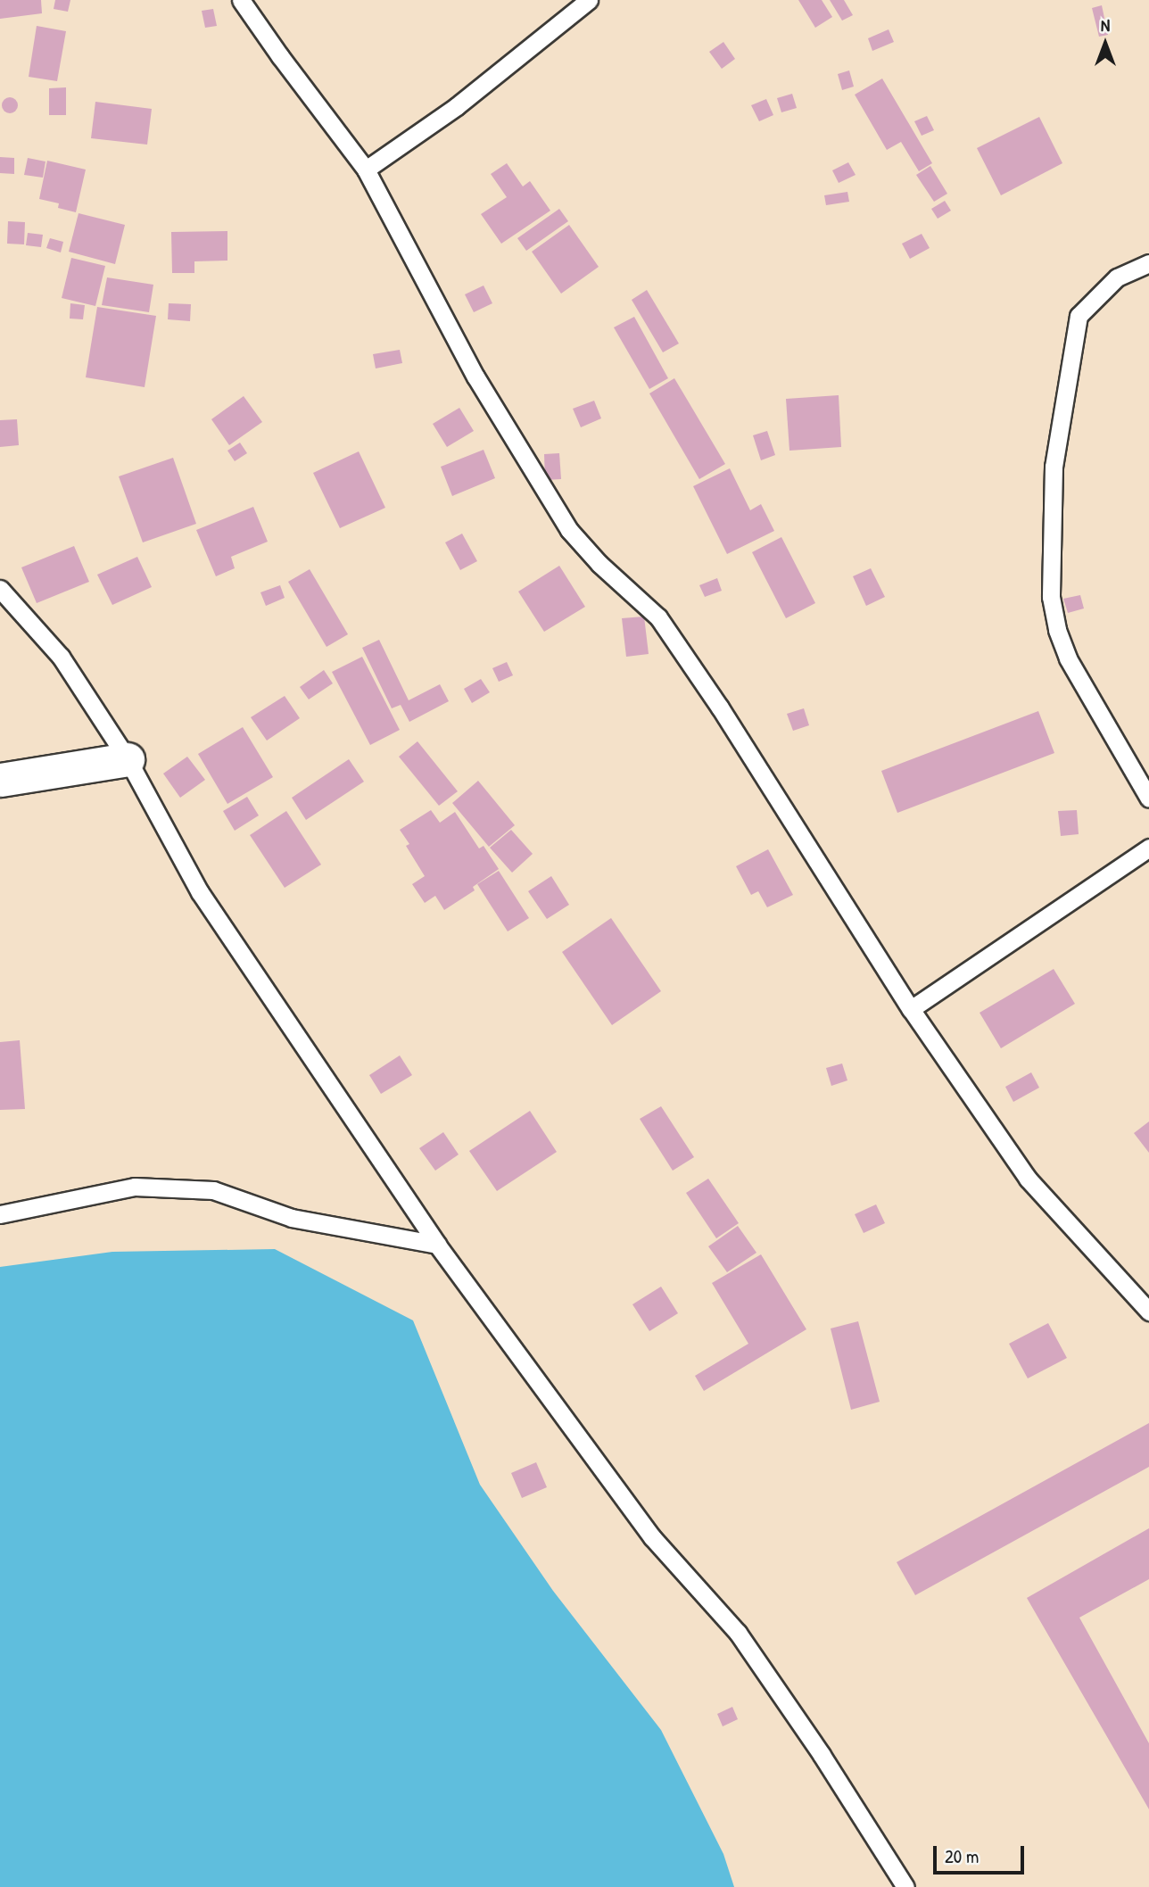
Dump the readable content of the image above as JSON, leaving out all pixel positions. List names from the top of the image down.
{
  "scale_bar": "20 m",
  "north": "top"
}
